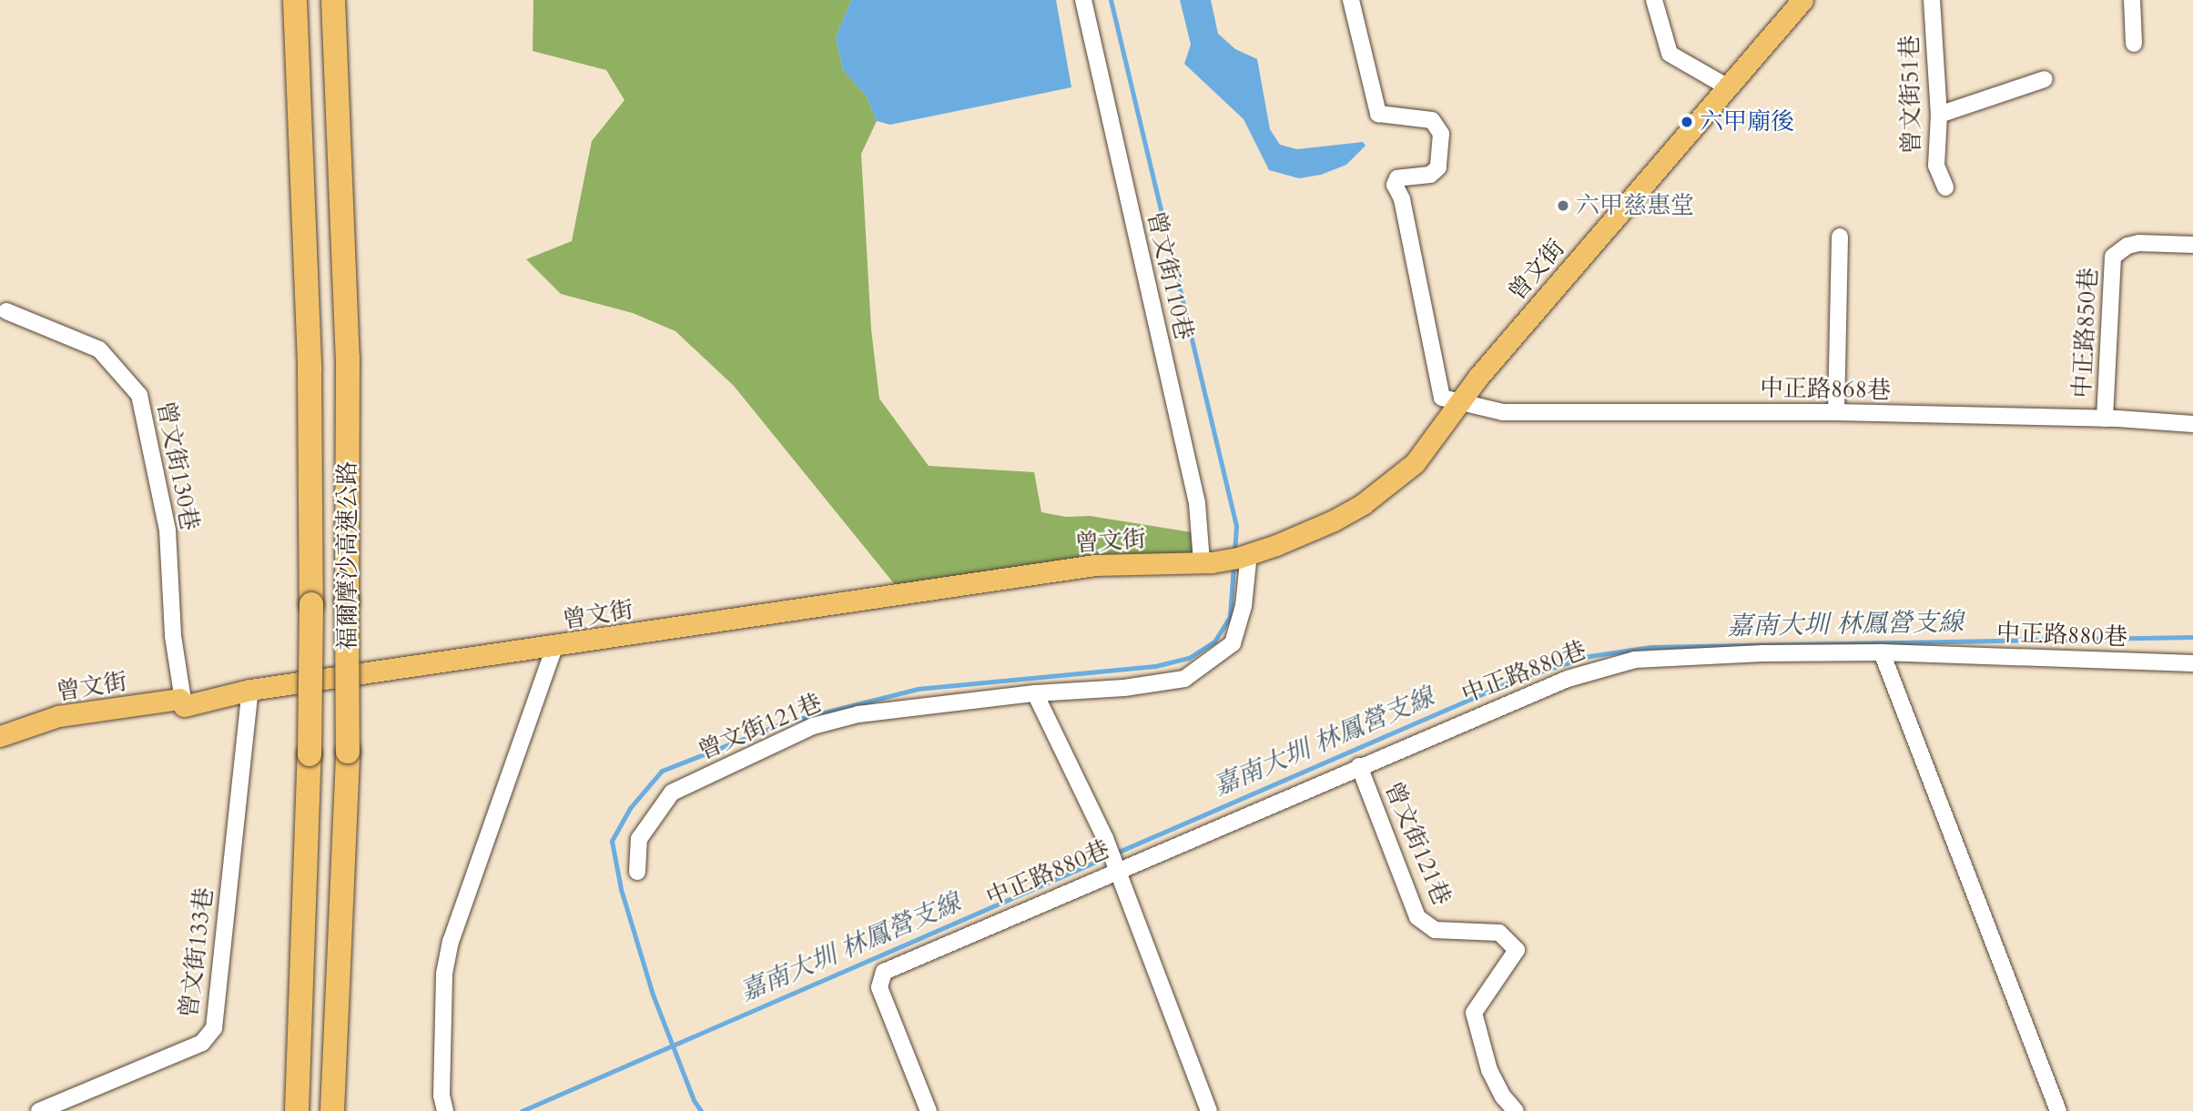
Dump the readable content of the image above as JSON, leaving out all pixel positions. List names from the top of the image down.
{
  "streets": {
    "highway": ["福爾摩沙高速公路"],
    "main road": ["曾文街"],
    "street": [
      "曾文街51巷",
      "曾文街110巷",
      "中正路850巷",
      "中正路868巷",
      "曾文街130巷",
      "中正路880巷",
      "曾文街121巷",
      "曾文街133巷"
    ]
  },
  "crossings": [
    ["曾文街", "曾文街110巷"],
    ["曾文街", "中正路868巷"],
    ["曾文街", "曾文街130巷"],
    ["曾文街", "福爾摩沙高速公路"],
    ["曾文街", "曾文街121巷"],
    ["曾文街", "曾文街133巷"],
    ["中正路850巷", "中正路868巷"],
    ["中正路880巷", "曾文街121巷"]
  ],
  "water": ["嘉南大圳 林鳳營支線"],
  "places": ["六甲廟後", "六甲慈惠堂"]
}
